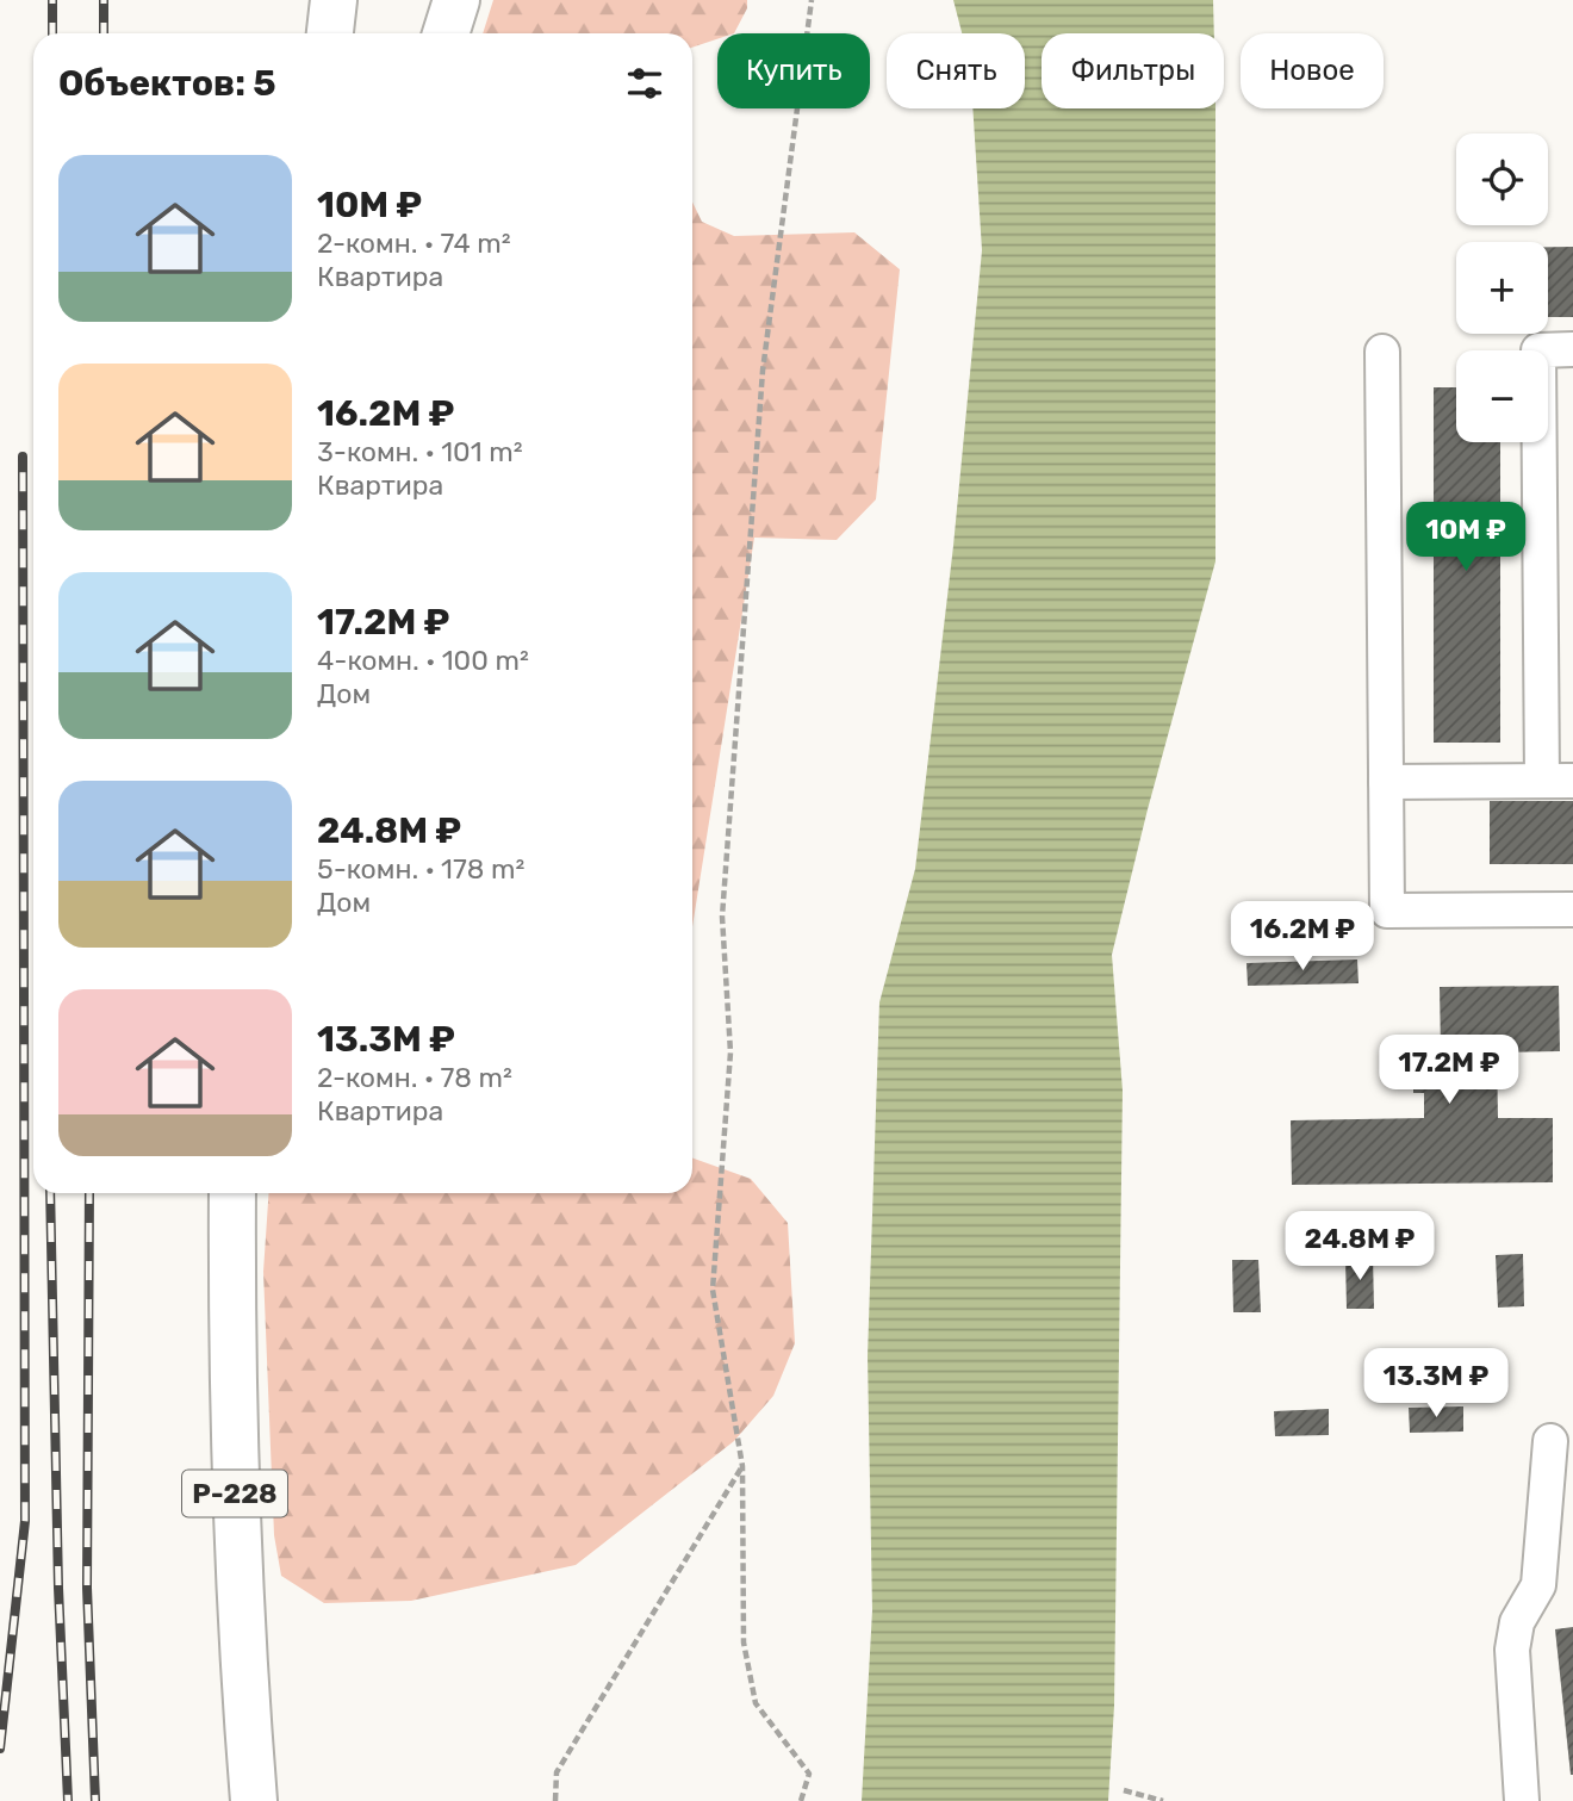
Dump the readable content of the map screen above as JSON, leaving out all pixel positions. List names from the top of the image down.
{
  "streets": {
    "highway": ["Р-228"]
  },
  "page": {
    "chip": [
      "Купить",
      "Снять",
      "Фильтры",
      "Новое"
    ],
    "heading": "Объектов: 5",
    "map_buttons": ["+", "−"],
    "list": [
      {
        "name": "10M ₽",
        "note": "2-комн. · 74 m² · Квартира"
      },
      {
        "name": "16.2M ₽",
        "note": "3-комн. · 101 m² · Квартира"
      },
      {
        "name": "17.2M ₽",
        "note": "4-комн. · 100 m² · Дом"
      },
      {
        "name": "24.8M ₽",
        "note": "5-комн. · 178 m² · Дом"
      },
      {
        "name": "13.3M ₽",
        "note": "2-комн. · 78 m² · Квартира"
      }
    ],
    "price": [
      "10M ₽",
      "16.2M ₽",
      "17.2M ₽",
      "24.8M ₽",
      "13.3M ₽"
    ]
  }
}
